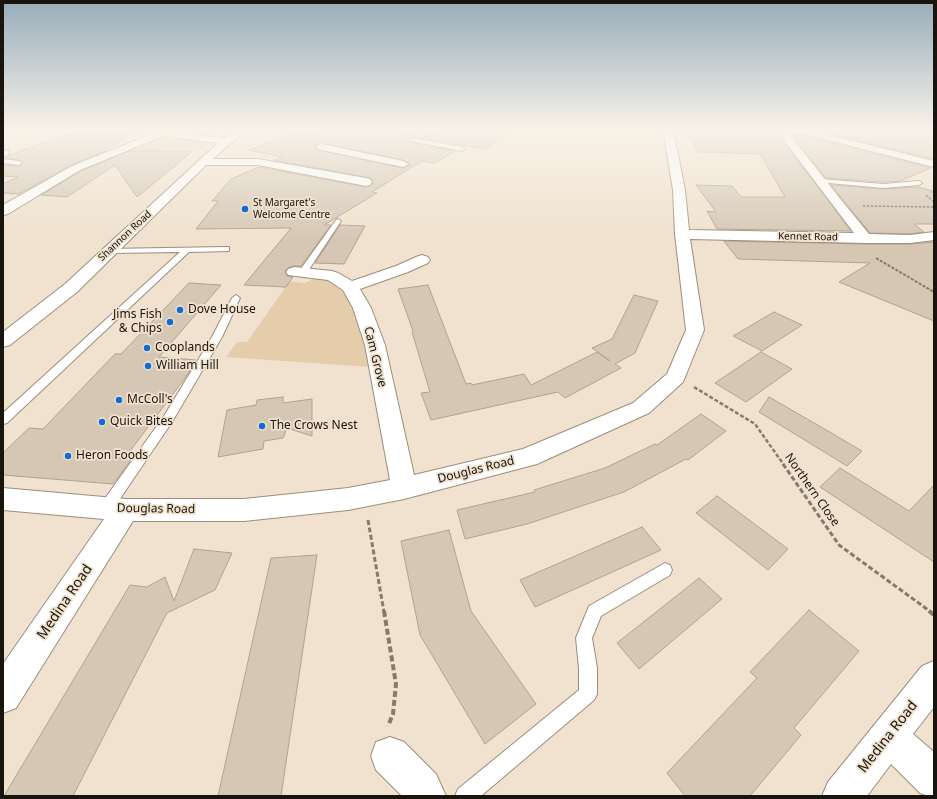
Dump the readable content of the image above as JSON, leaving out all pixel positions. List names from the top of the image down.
{
  "streets": {
    "street": [
      "Shannon Road",
      "Kennet Road",
      "Cam Grove",
      "Douglas Road",
      "Medina Road"
    ],
    "path": ["Northern Close"]
  },
  "crossings": [
    ["Kennet Road", "Douglas Road"],
    ["Cam Grove", "Douglas Road"],
    ["Douglas Road", "Northern Close"],
    ["Douglas Road", "Medina Road"]
  ],
  "places": [
    "St Margaret's Welcome Centre",
    "Dove House",
    "Jims Fish & Chips",
    "Cooplands",
    "William Hill",
    "McColl's",
    "Quick Bites",
    "The Crows Nest",
    "Heron Foods"
  ]
}
